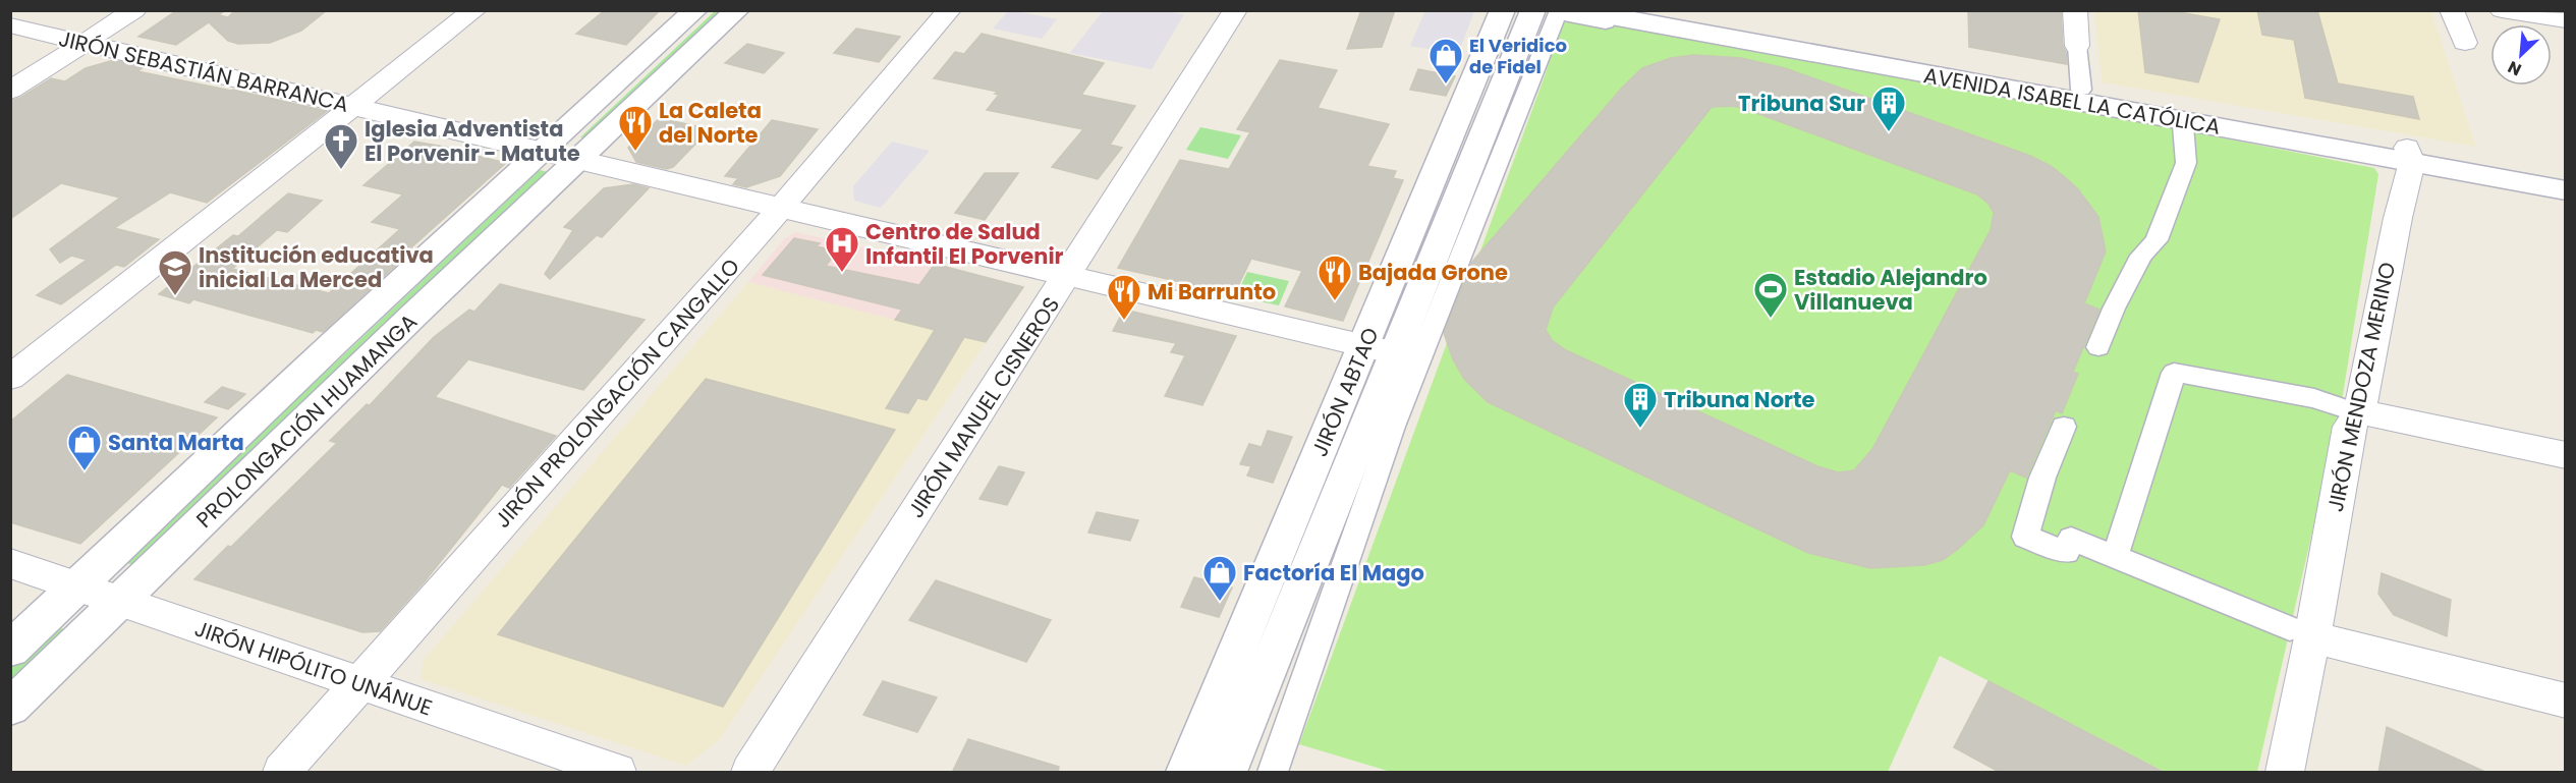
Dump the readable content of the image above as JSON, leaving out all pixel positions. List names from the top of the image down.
{
  "streets": {
    "street": [
      "JIRÓN SEBASTIÁN BARRANCA",
      "AVENIDA ISABEL LA CATÓLICA",
      "JIRÓN MENDOZA MERINO",
      "JIRÓN ABTAO",
      "JIRÓN PROLONGACIÓN CANGALLO",
      "JIRÓN MANUEL CISNEROS",
      "PROLONGACIÓN HUAMANGA",
      "JIRÓN HIPÓLITO UNÁNUE"
    ]
  },
  "crossings": [
    ["JIRÓN SEBASTIÁN BARRANCA", "JIRÓN ABTAO"],
    ["JIRÓN SEBASTIÁN BARRANCA", "JIRÓN PROLONGACIÓN CANGALLO"],
    ["JIRÓN SEBASTIÁN BARRANCA", "JIRÓN MANUEL CISNEROS"],
    ["JIRÓN SEBASTIÁN BARRANCA", "PROLONGACIÓN HUAMANGA"],
    ["AVENIDA ISABEL LA CATÓLICA", "JIRÓN MENDOZA MERINO"],
    ["AVENIDA ISABEL LA CATÓLICA", "JIRÓN ABTAO"],
    ["JIRÓN PROLONGACIÓN CANGALLO", "JIRÓN HIPÓLITO UNÁNUE"],
    ["PROLONGACIÓN HUAMANGA", "JIRÓN HIPÓLITO UNÁNUE"]
  ],
  "places": {
    "shop": ["El Veridico de Fidel", "Santa Marta", "Factoría El Mago"],
    "building": ["Tribuna Sur", "Tribuna Norte"],
    "restaurant": ["La Caleta del Norte", "Bajada Grone", "Mi Barrunto"],
    "church": ["Iglesia Adventista El Porvenir - Matute"],
    "hospital": ["Centro de Salud Infantil El Porvenir"],
    "school or university": ["Institución educativa inicial La Merced"],
    "sports": ["Estadio Alejandro Villanueva"]
  },
  "north": "bottom left"
}
